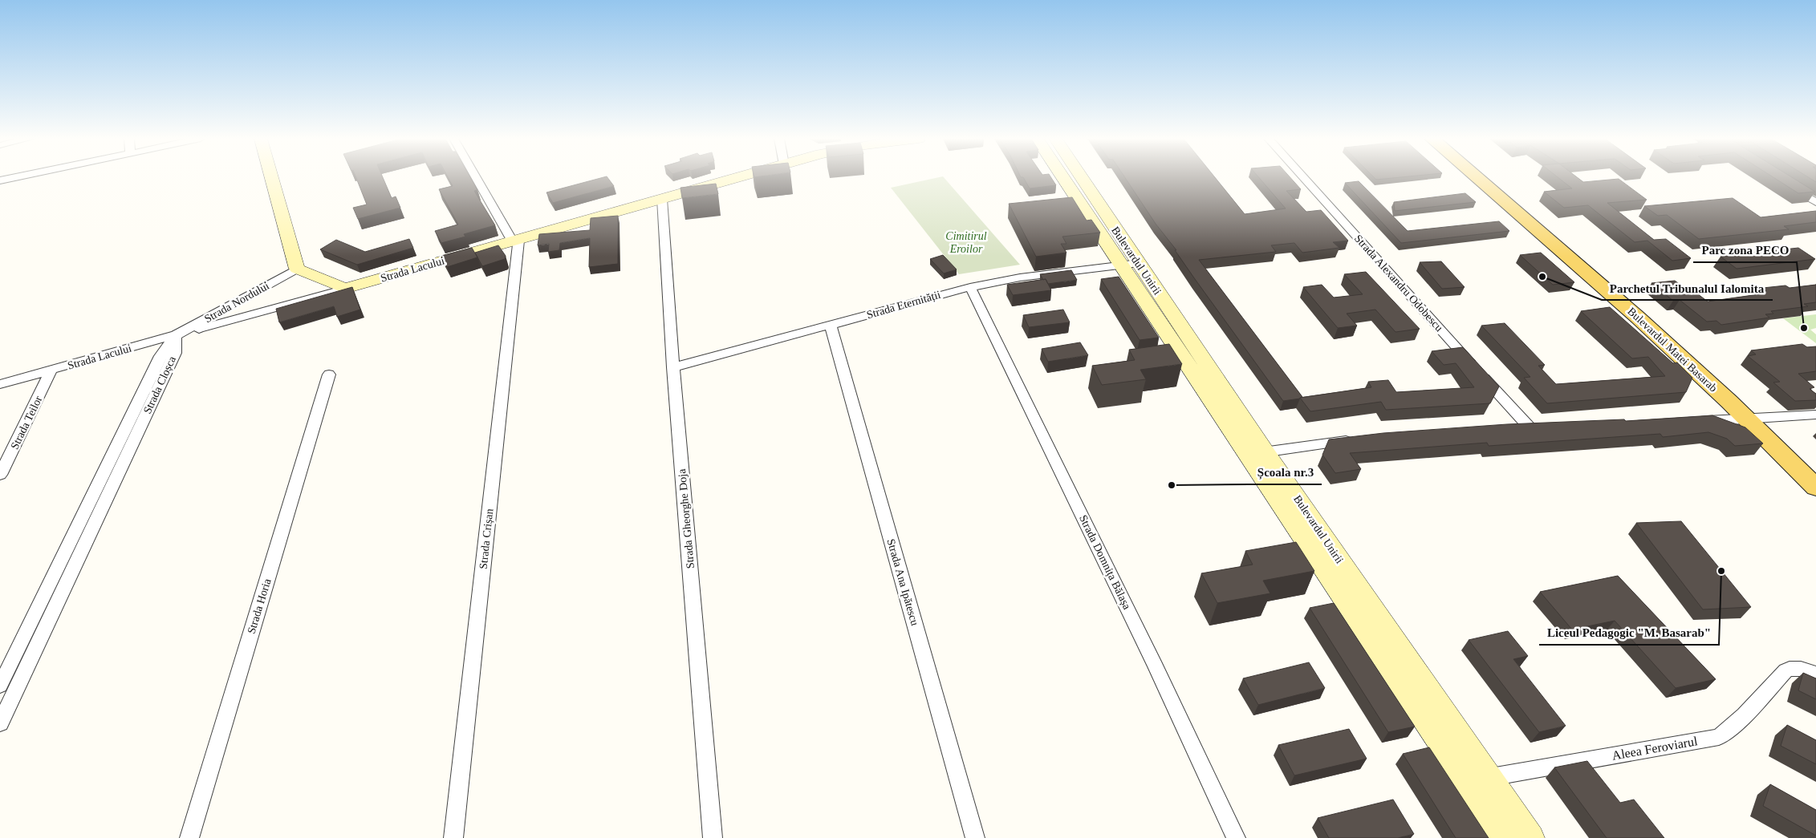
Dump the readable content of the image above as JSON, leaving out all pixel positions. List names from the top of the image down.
{
  "streets": {
    "main road": ["Bulevardul Matei Basarab"],
    "street": [
      "Bulevardul Unirii",
      "Strada Lacului",
      "Strada Alexandru Odobescu",
      "Strada Nordului",
      "Strada Eternității",
      "Strada Cloșca",
      "Strada Teilor",
      "Strada Gheorghe Doja",
      "Strada Crișan",
      "Strada Domnița Bălașa",
      "Strada Ana Ipătescu",
      "Strada Horia",
      "Aleea Feroviarul"
    ]
  },
  "crossings": [
    ["Bulevardul Unirii", "Strada Eternității"],
    ["Bulevardul Unirii", "Aleea Feroviarul"],
    ["Strada Lacului", "Strada Nordului"],
    ["Strada Lacului", "Strada Cloșca"],
    ["Strada Lacului", "Strada Teilor"],
    ["Strada Lacului", "Strada Gheorghe Doja"],
    ["Strada Lacului", "Strada Crișan"],
    ["Strada Nordului", "Strada Cloșca"],
    ["Strada Eternității", "Strada Gheorghe Doja"],
    ["Strada Eternității", "Strada Domnița Bălașa"],
    ["Strada Eternității", "Strada Ana Ipătescu"]
  ],
  "parks": ["Cimitirul Eroilor"],
  "places": [
    "Parchetul Tribunalul Ialomita",
    "Parc zona PECO",
    "Școala nr.3",
    "Liceul Pedagogic \"M. Basarab\""
  ]
}
